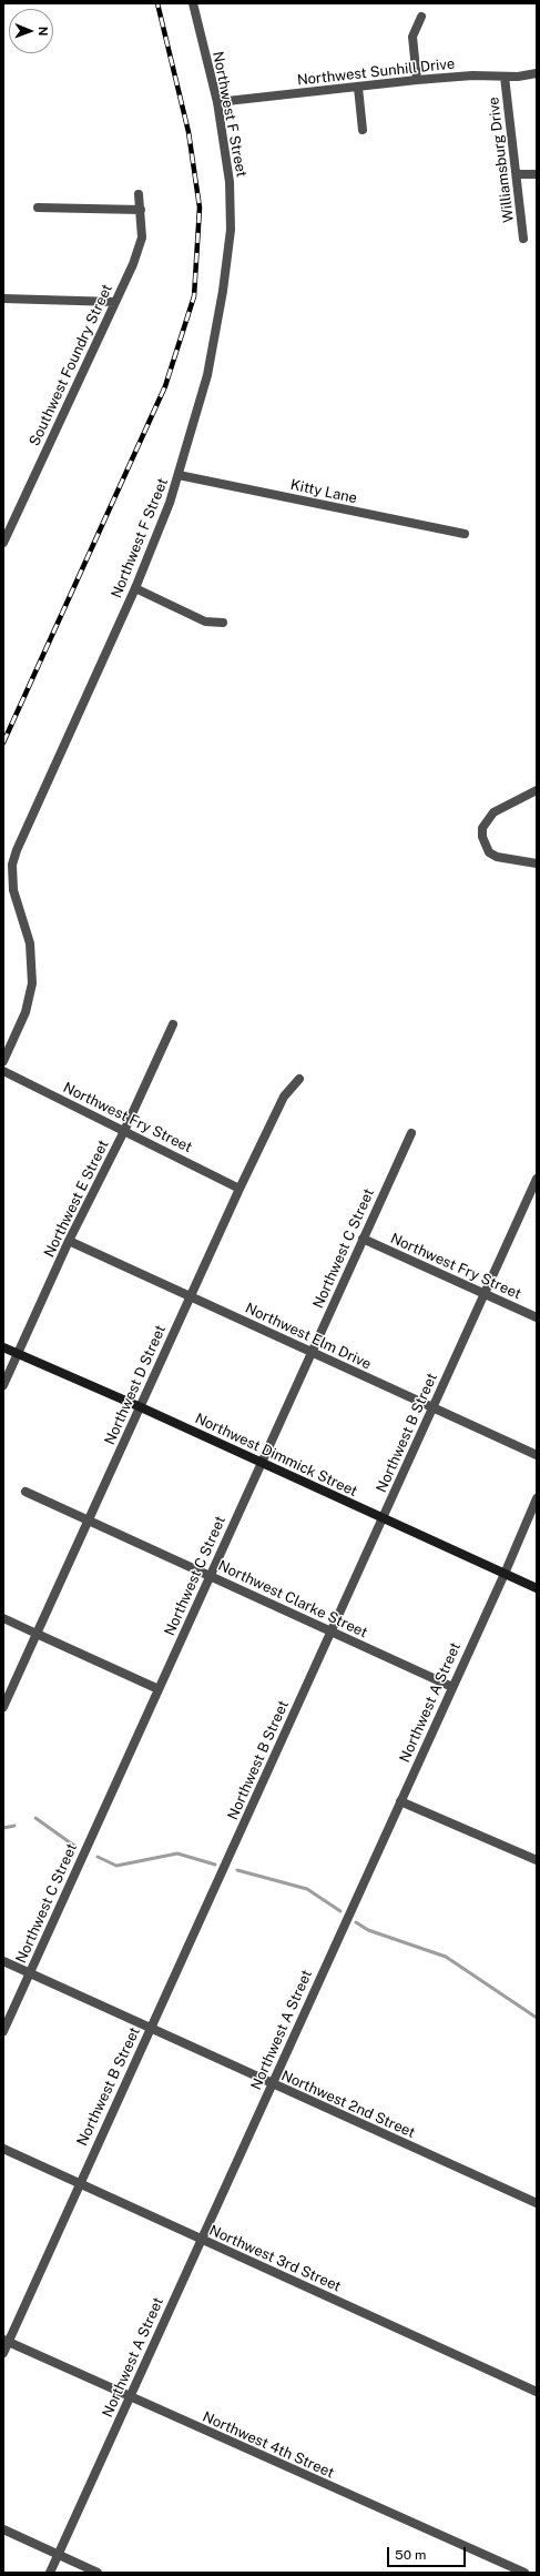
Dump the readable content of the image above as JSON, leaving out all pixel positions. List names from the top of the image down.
{
  "streets": {
    "main road": ["Northwest Dimmick Street"],
    "street": [
      "Northwest Sunhill Drive",
      "Northwest F Street",
      "Williamsburg Drive",
      "Southwest Foundry Street",
      "Kitty Lane",
      "Northwest Fry Street",
      "Northwest E Street",
      "Northwest C Street",
      "Northwest Elm Drive",
      "Northwest D Street",
      "Northwest B Street",
      "Northwest Clarke Street",
      "Northwest A Street",
      "Northwest 2nd Street",
      "Northwest 3rd Street",
      "Northwest 4th Street"
    ]
  },
  "crossings": [
    ["Northwest Sunhill Drive", "Northwest F Street"],
    ["Northwest Sunhill Drive", "Williamsburg Drive"],
    ["Northwest F Street", "Kitty Lane"],
    ["Northwest Fry Street", "Northwest E Street"],
    ["Northwest Fry Street", "Northwest C Street"],
    ["Northwest Fry Street", "Northwest D Street"],
    ["Northwest Fry Street", "Northwest B Street"],
    ["Northwest E Street", "Northwest Elm Drive"],
    ["Northwest E Street", "Northwest Dimmick Street"],
    ["Northwest C Street", "Northwest Elm Drive"],
    ["Northwest C Street", "Northwest Dimmick Street"],
    ["Northwest C Street", "Northwest Clarke Street"],
    ["Northwest C Street", "Northwest 2nd Street"],
    ["Northwest Elm Drive", "Northwest D Street"],
    ["Northwest Elm Drive", "Northwest B Street"],
    ["Northwest D Street", "Northwest Dimmick Street"],
    ["Northwest D Street", "Northwest Clarke Street"],
    ["Northwest B Street", "Northwest Dimmick Street"],
    ["Northwest B Street", "Northwest Clarke Street"],
    ["Northwest B Street", "Northwest 2nd Street"],
    ["Northwest B Street", "Northwest 3rd Street"],
    ["Northwest B Street", "Northwest 4th Street"],
    ["Northwest Dimmick Street", "Northwest A Street"],
    ["Northwest Clarke Street", "Northwest A Street"],
    ["Northwest A Street", "Northwest 2nd Street"],
    ["Northwest A Street", "Northwest 3rd Street"],
    ["Northwest A Street", "Northwest 4th Street"]
  ],
  "scale_bar": "50 m",
  "north": "right"
}
